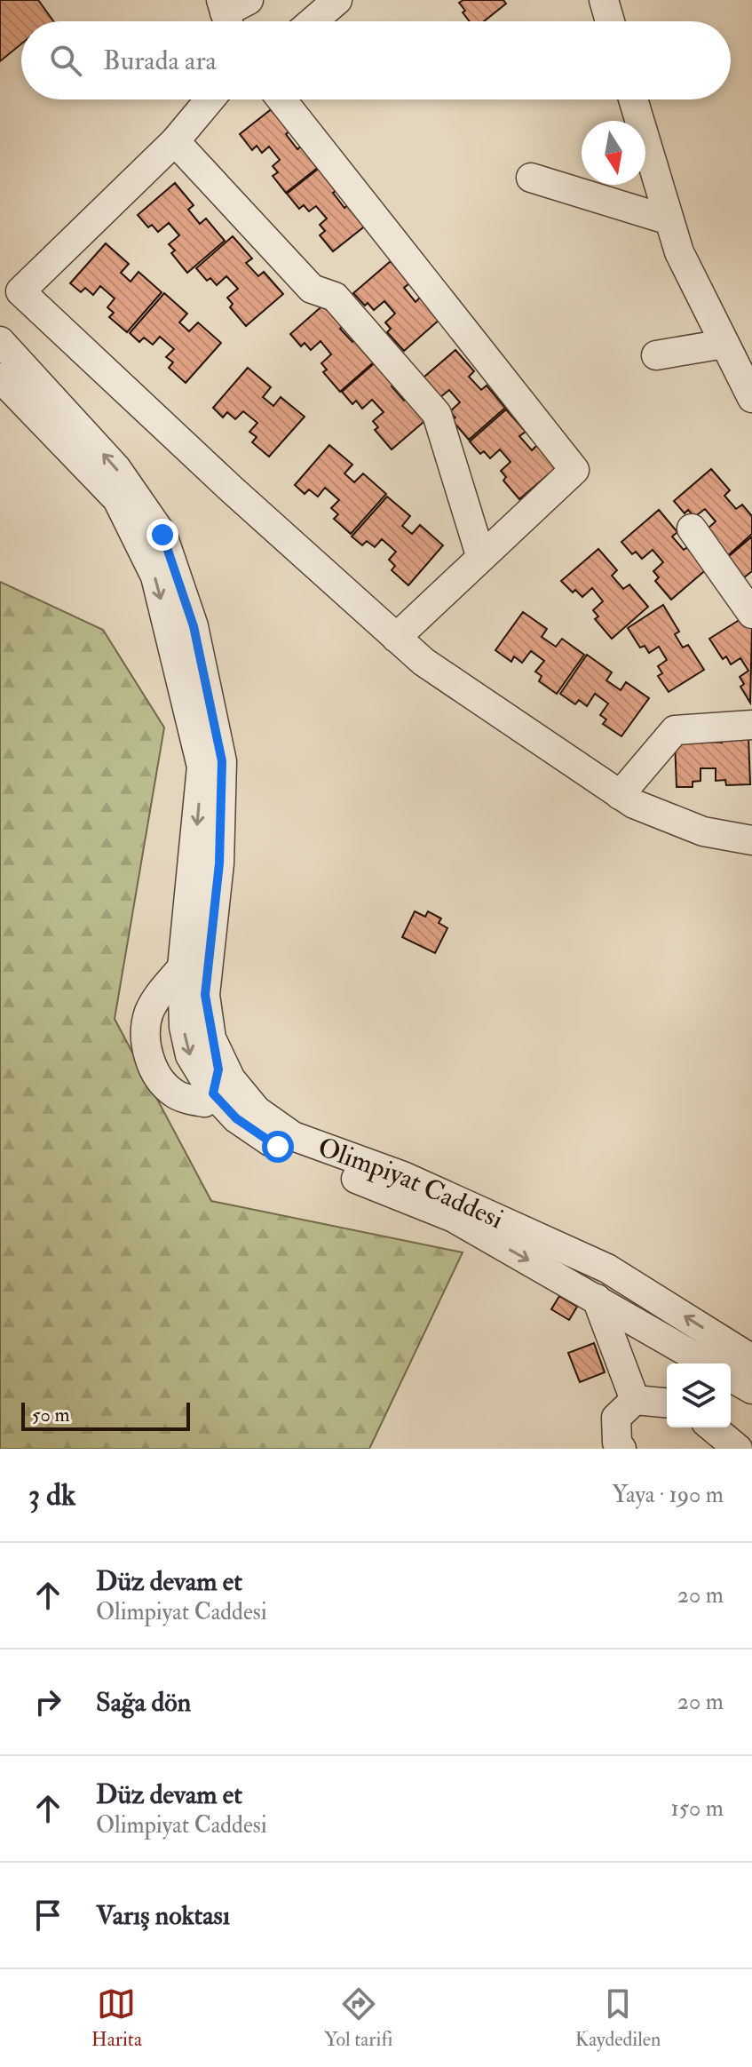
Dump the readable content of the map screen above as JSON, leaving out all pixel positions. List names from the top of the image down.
{
  "streets": {
    "street": ["Olimpiyat Caddesi"]
  },
  "scale_bar": "50 m",
  "north": "bottom",
  "page": {
    "search": "Burada ara",
    "scale": "50 m",
    "heading": ["3 dk", "Yaya · 190 m"],
    "list": [
      ["Düz devam et", "Olimpiyat Caddesi", "20 m"],
      ["Sağa dön", "20 m"],
      ["Düz devam et", "Olimpiyat Caddesi", "150 m"],
      "Varış noktası"
    ],
    "nav": ["Harita", "Yol tarifi", "Kaydedilen"]
  }
}
